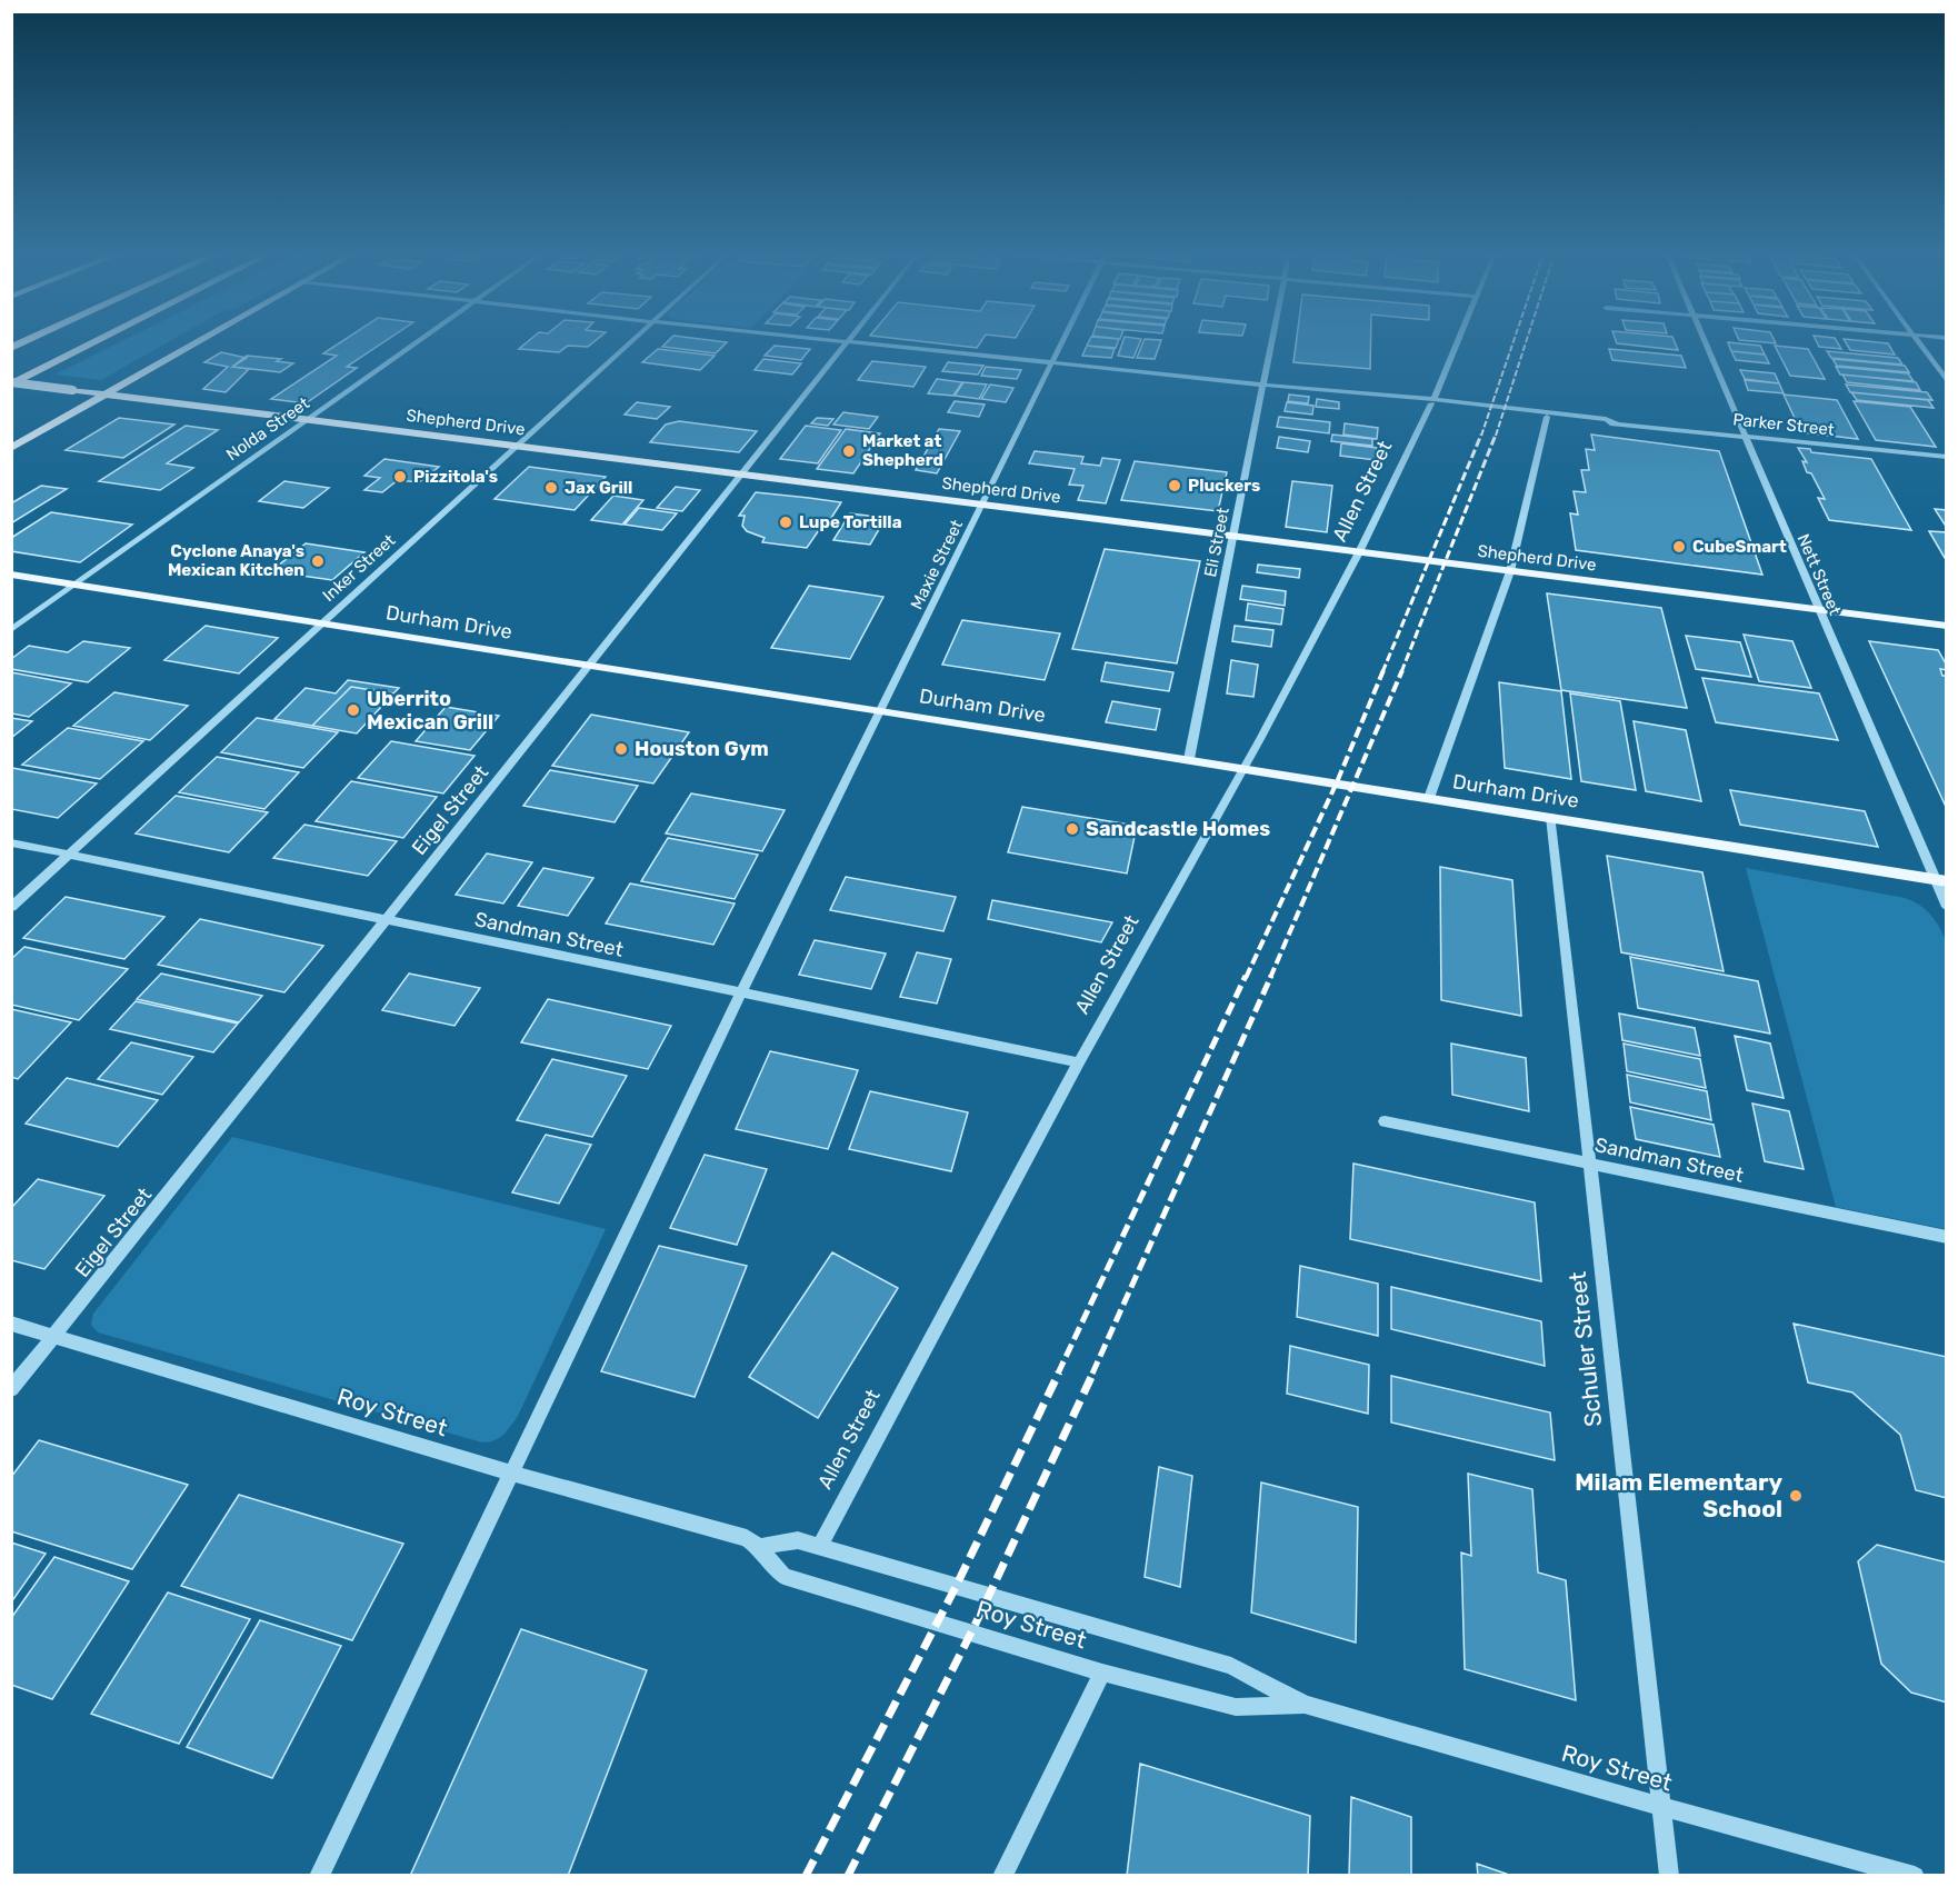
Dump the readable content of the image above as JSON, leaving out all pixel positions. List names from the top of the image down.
{
  "streets": {
    "main road": ["Shepherd Drive", "Durham Drive"],
    "street": [
      "Parker Street",
      "Nolda Street",
      "Allen Street",
      "Eli Street",
      "Maxie Street",
      "Inker Street",
      "Nett Street",
      "Eigel Street",
      "Sandman Street",
      "Schuler Street",
      "Roy Street"
    ]
  },
  "crossings": [
    ["Shepherd Drive", "Nolda Street"],
    ["Shepherd Drive", "Allen Street"],
    ["Shepherd Drive", "Eli Street"],
    ["Shepherd Drive", "Maxie Street"],
    ["Shepherd Drive", "Inker Street"],
    ["Shepherd Drive", "Nett Street"],
    ["Shepherd Drive", "Eigel Street"],
    ["Parker Street", "Allen Street"],
    ["Parker Street", "Eli Street"],
    ["Parker Street", "Maxie Street"],
    ["Parker Street", "Nett Street"],
    ["Nolda Street", "Durham Drive"],
    ["Allen Street", "Durham Drive"],
    ["Allen Street", "Sandman Street"],
    ["Allen Street", "Roy Street"],
    ["Eli Street", "Durham Drive"],
    ["Maxie Street", "Durham Drive"],
    ["Maxie Street", "Sandman Street"],
    ["Maxie Street", "Roy Street"],
    ["Inker Street", "Durham Drive"],
    ["Inker Street", "Sandman Street"],
    ["Nett Street", "Durham Drive"],
    ["Durham Drive", "Eigel Street"],
    ["Durham Drive", "Schuler Street"],
    ["Eigel Street", "Sandman Street"],
    ["Eigel Street", "Roy Street"],
    ["Sandman Street", "Schuler Street"],
    ["Schuler Street", "Roy Street"]
  ],
  "places": [
    "Market at Shepherd",
    "Pizzitola's",
    "Pluckers",
    "Jax Grill",
    "Lupe Tortilla",
    "CubeSmart",
    "Cyclone Anaya's Mexican Kitchen",
    "Uberrito Mexican Grill",
    "Houston Gym",
    "Sandcastle Homes",
    "Milam Elementary School"
  ]
}
